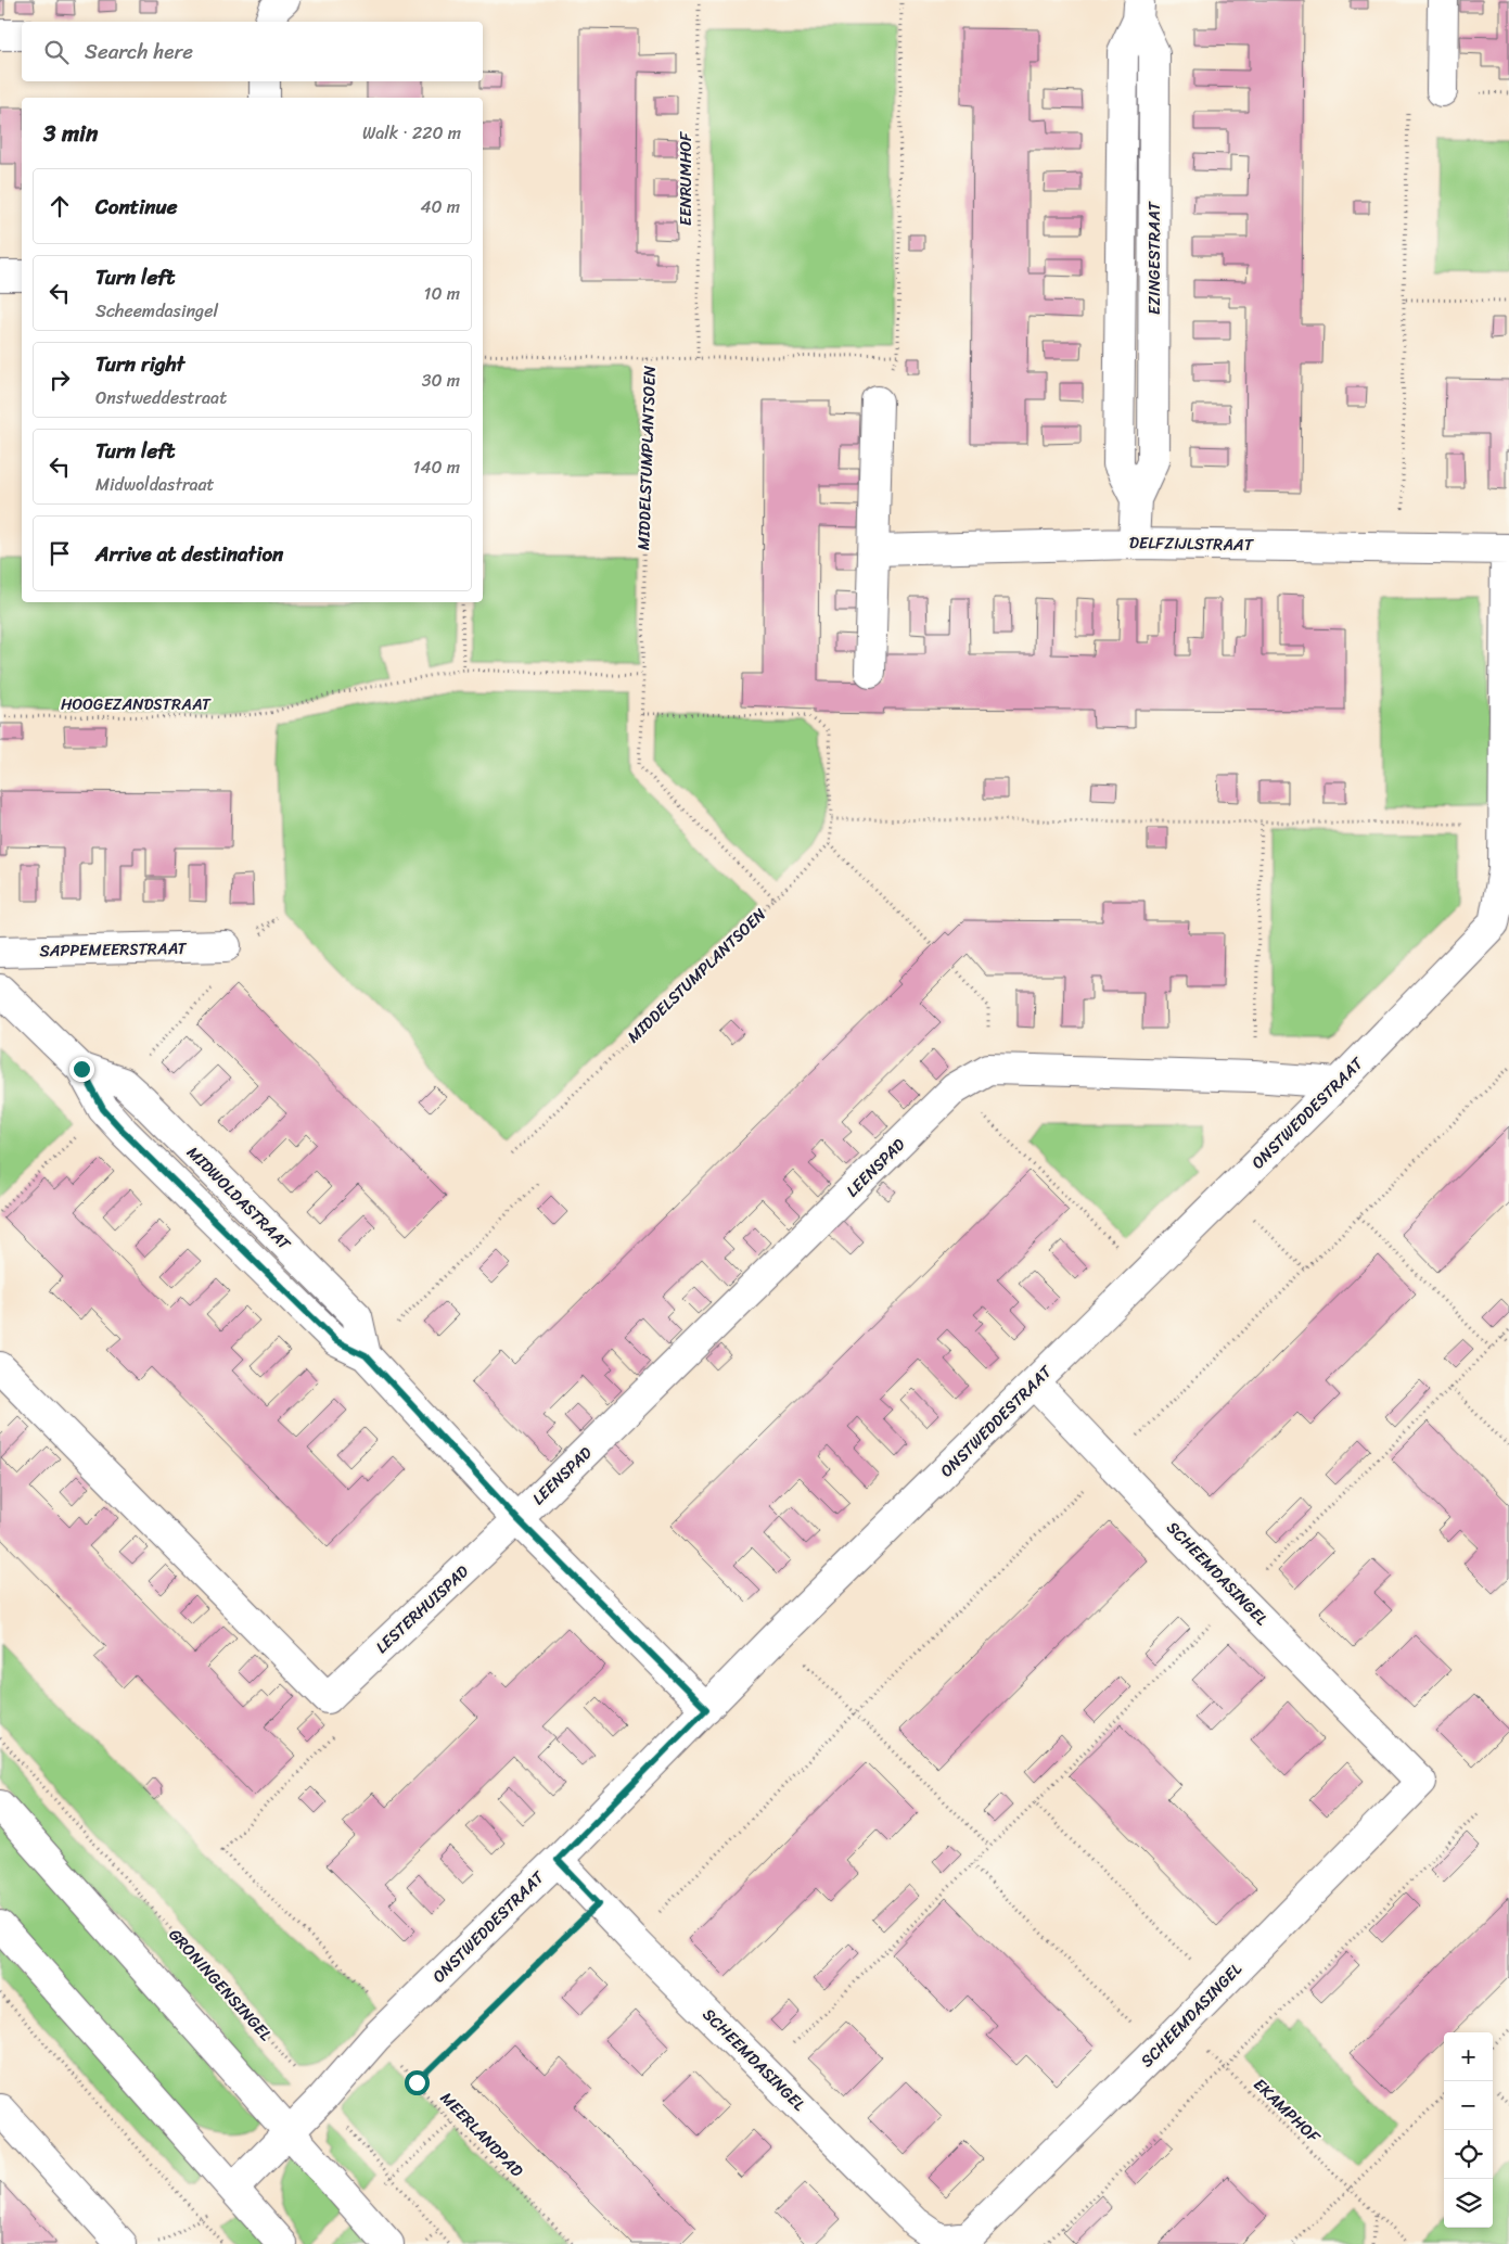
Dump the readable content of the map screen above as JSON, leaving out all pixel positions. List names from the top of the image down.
{
  "streets": {
    "street": [
      "EZINGESTRAAT",
      "DELFZIJLSTRAAT",
      "SAPPEMEERSTRAAT",
      "ONSTWEDDESTRAAT",
      "LEENSPAD",
      "MIDWOLDASTRAAT",
      "SCHEEMDASINGEL",
      "LESTERHUISPAD"
    ],
    "path": [
      "EENRUMHOF",
      "MIDDELSTUMPLANTSOEN",
      "HOOGEZANDSTRAAT",
      "GRONINGENSINGEL",
      "EKAMPHOF",
      "MEERLANDPAD"
    ]
  },
  "crossings": [
    ["EENRUMHOF", "MIDDELSTUMPLANTSOEN"],
    ["EZINGESTRAAT", "DELFZIJLSTRAAT"],
    ["DELFZIJLSTRAAT", "ONSTWEDDESTRAAT"],
    ["ONSTWEDDESTRAAT", "LEENSPAD"],
    ["ONSTWEDDESTRAAT", "MIDWOLDASTRAAT"],
    ["ONSTWEDDESTRAAT", "SCHEEMDASINGEL"],
    ["ONSTWEDDESTRAAT", "GRONINGENSINGEL"],
    ["ONSTWEDDESTRAAT", "MEERLANDPAD"],
    ["LEENSPAD", "MIDWOLDASTRAAT"],
    ["LEENSPAD", "LESTERHUISPAD"],
    ["MIDWOLDASTRAAT", "LESTERHUISPAD"],
    ["SCHEEMDASINGEL", "EKAMPHOF"],
    ["LESTERHUISPAD", "MEERLANDPAD"]
  ],
  "page": {
    "search": "Search here",
    "heading": ["3 min", "Walk · 220 m"],
    "list": [
      ["Continue", "40 m"],
      ["Turn left", "Scheemdasingel", "10 m"],
      ["Turn right", "Onstweddestraat", "30 m"],
      ["Turn left", "Midwoldastraat", "140 m"],
      "Arrive at destination"
    ],
    "map_buttons": ["+", "−"]
  }
}
